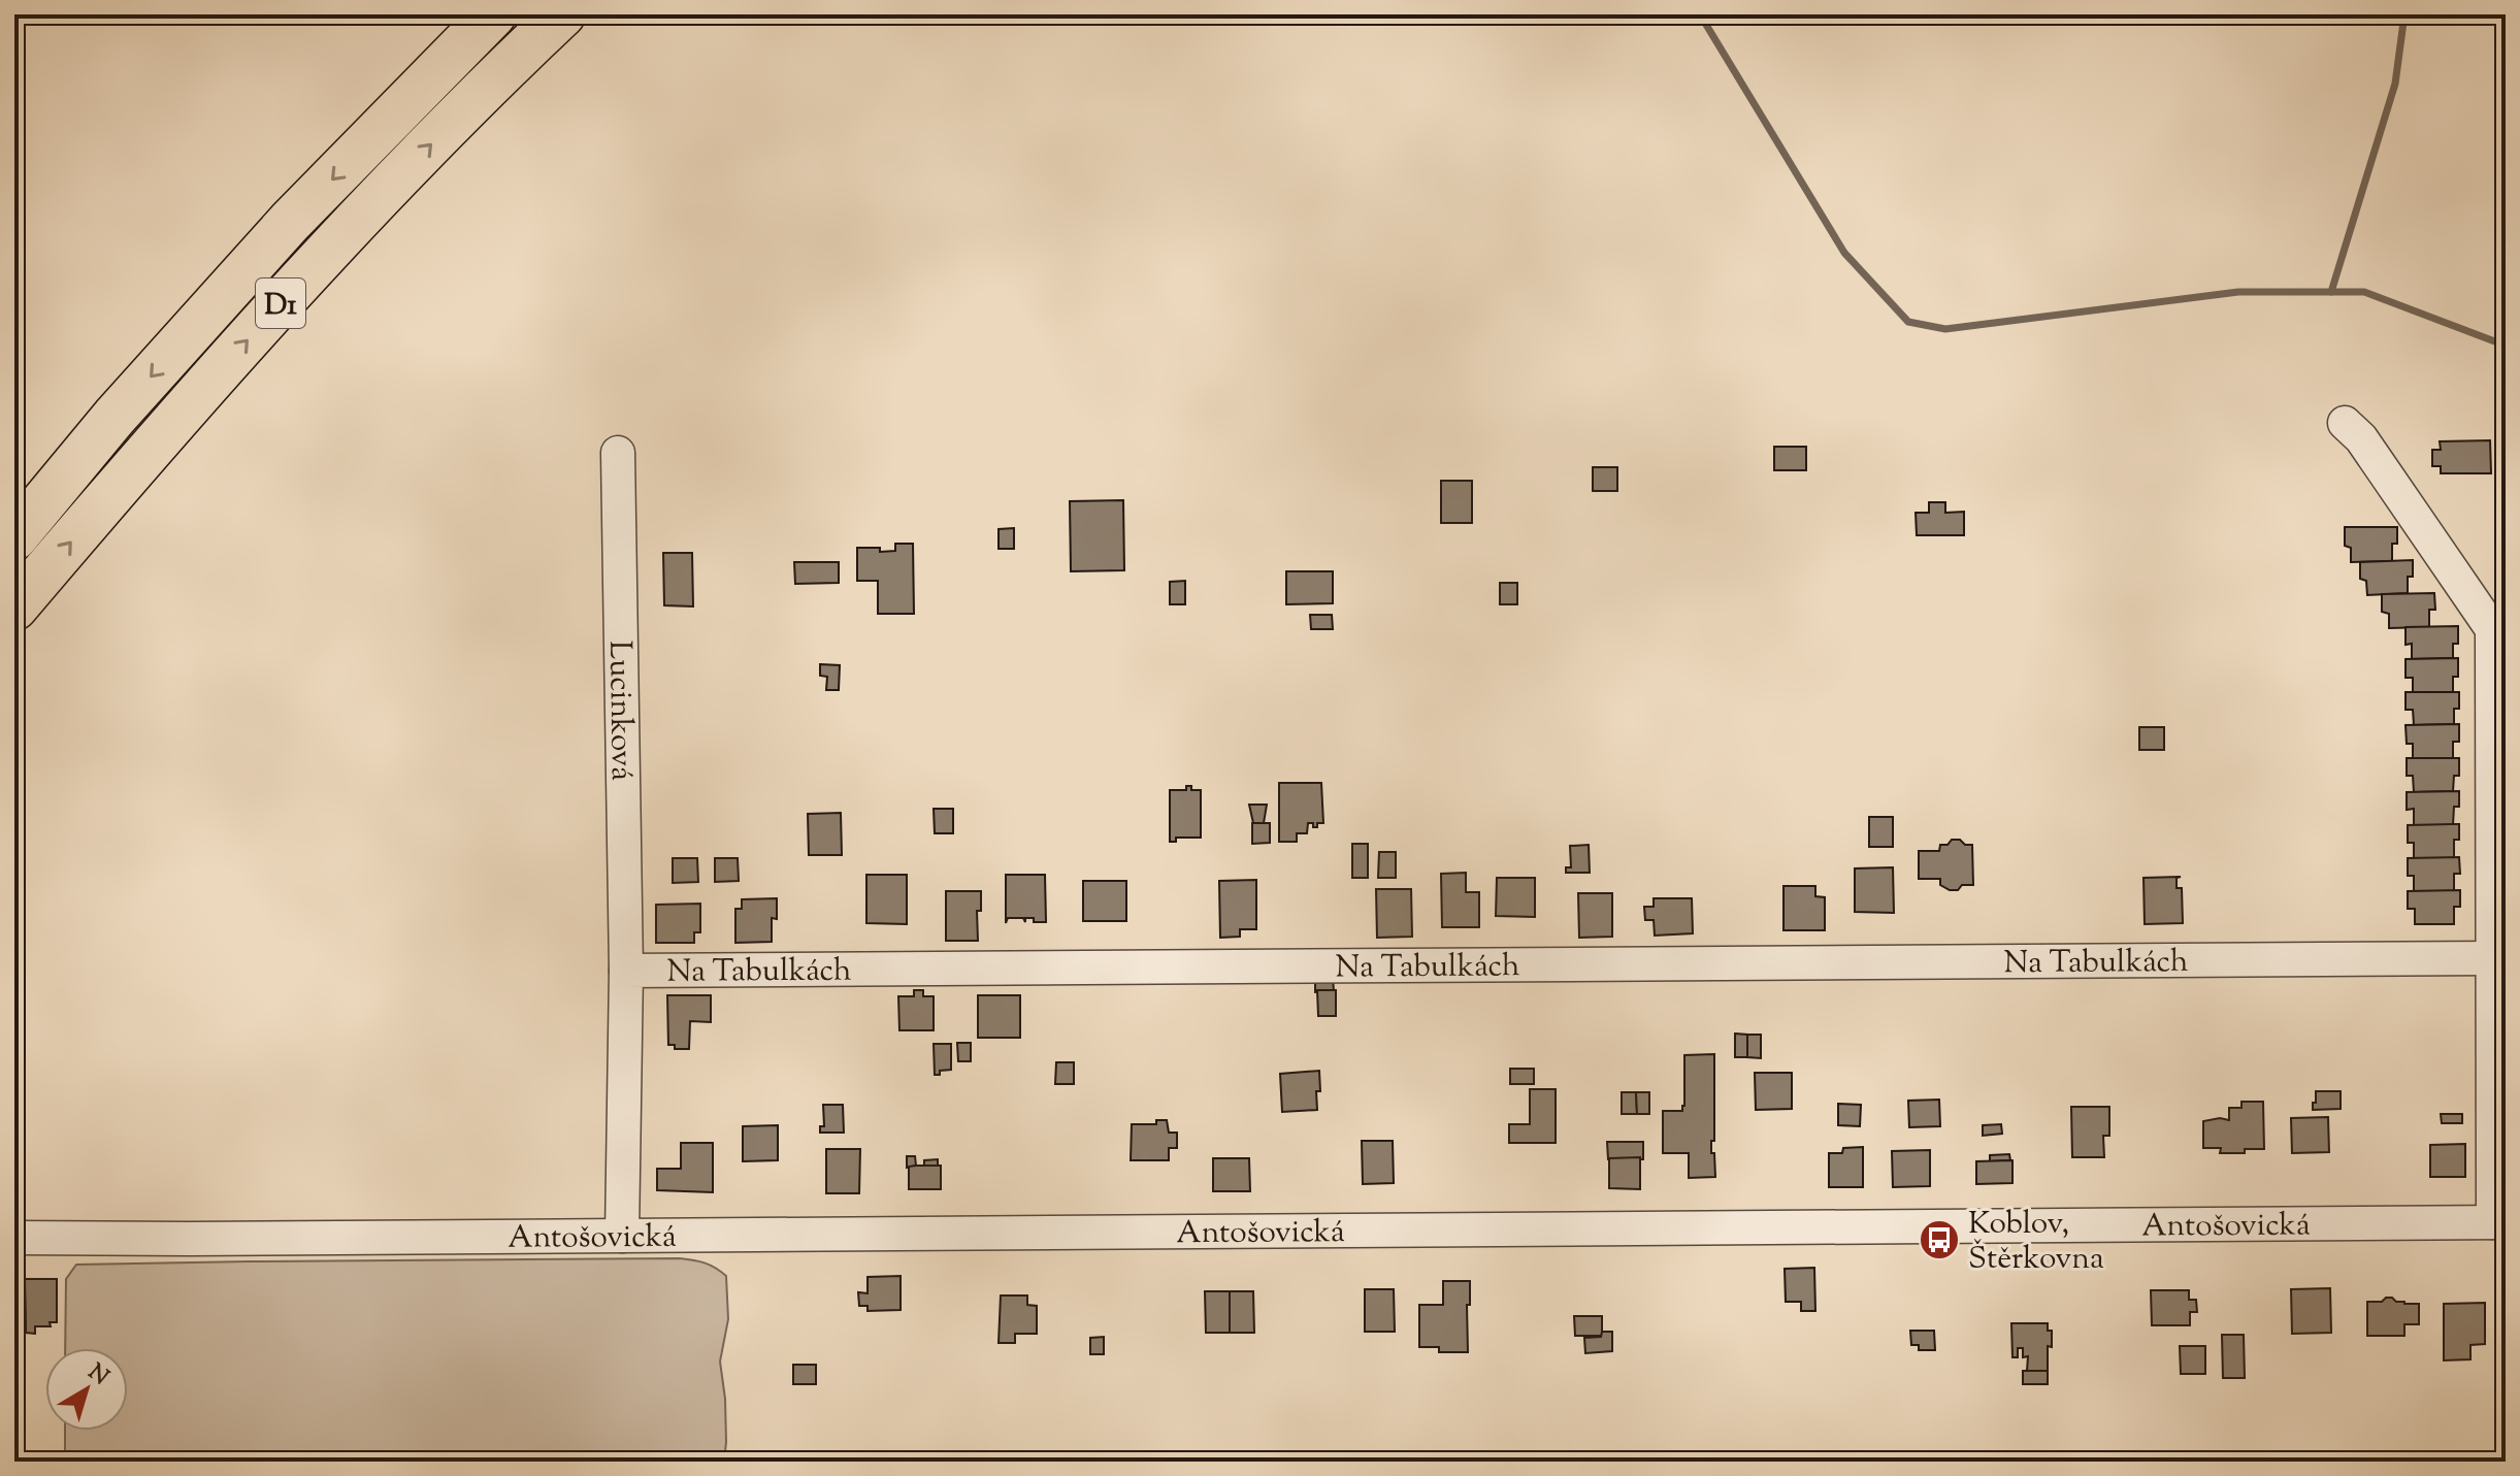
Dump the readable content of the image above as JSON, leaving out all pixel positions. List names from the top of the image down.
{
  "streets": {
    "highway": ["D1"],
    "street": ["Lucinková", "Na Tabulkách", "Antošovická"]
  },
  "crossings": [
    ["Lucinková", "Na Tabulkách"],
    ["Na Tabulkách", "Antošovická"]
  ],
  "places": {
    "bus stop": ["Koblov, Štěrkovna"]
  },
  "north": "top right"
}
